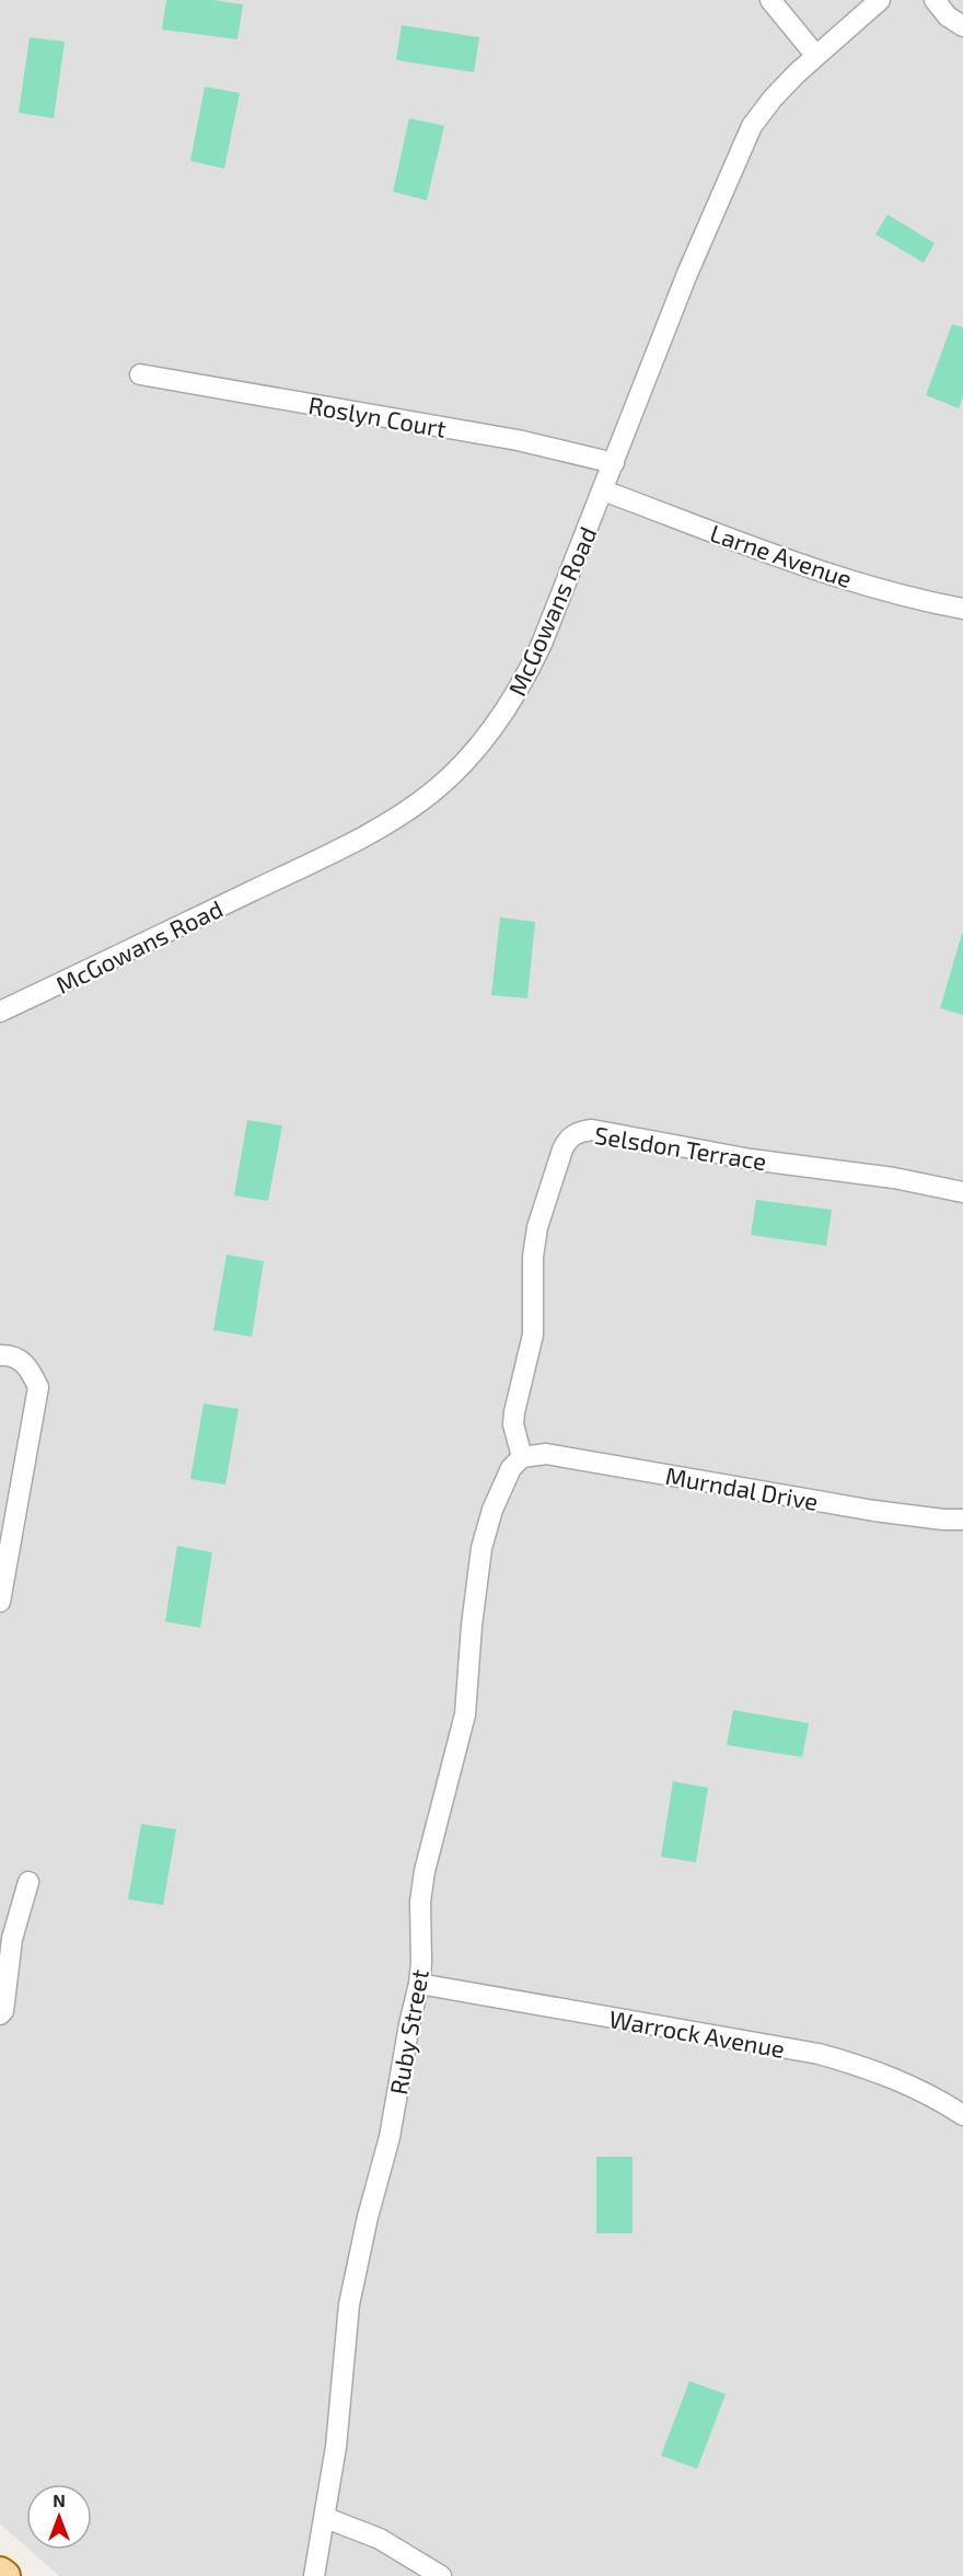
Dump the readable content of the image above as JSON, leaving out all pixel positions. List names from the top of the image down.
{
  "streets": {
    "street": [
      "Roslyn Court",
      "Larne Avenue",
      "McGowans Road",
      "Selsdon Terrace",
      "Murndal Drive",
      "Ruby Street",
      "Warrock Avenue"
    ]
  },
  "crossings": [
    ["Roslyn Court", "McGowans Road"],
    ["Larne Avenue", "McGowans Road"],
    ["Selsdon Terrace", "Murndal Drive"],
    ["Selsdon Terrace", "Ruby Street"],
    ["Murndal Drive", "Ruby Street"],
    ["Ruby Street", "Warrock Avenue"]
  ],
  "north": "top"
}
